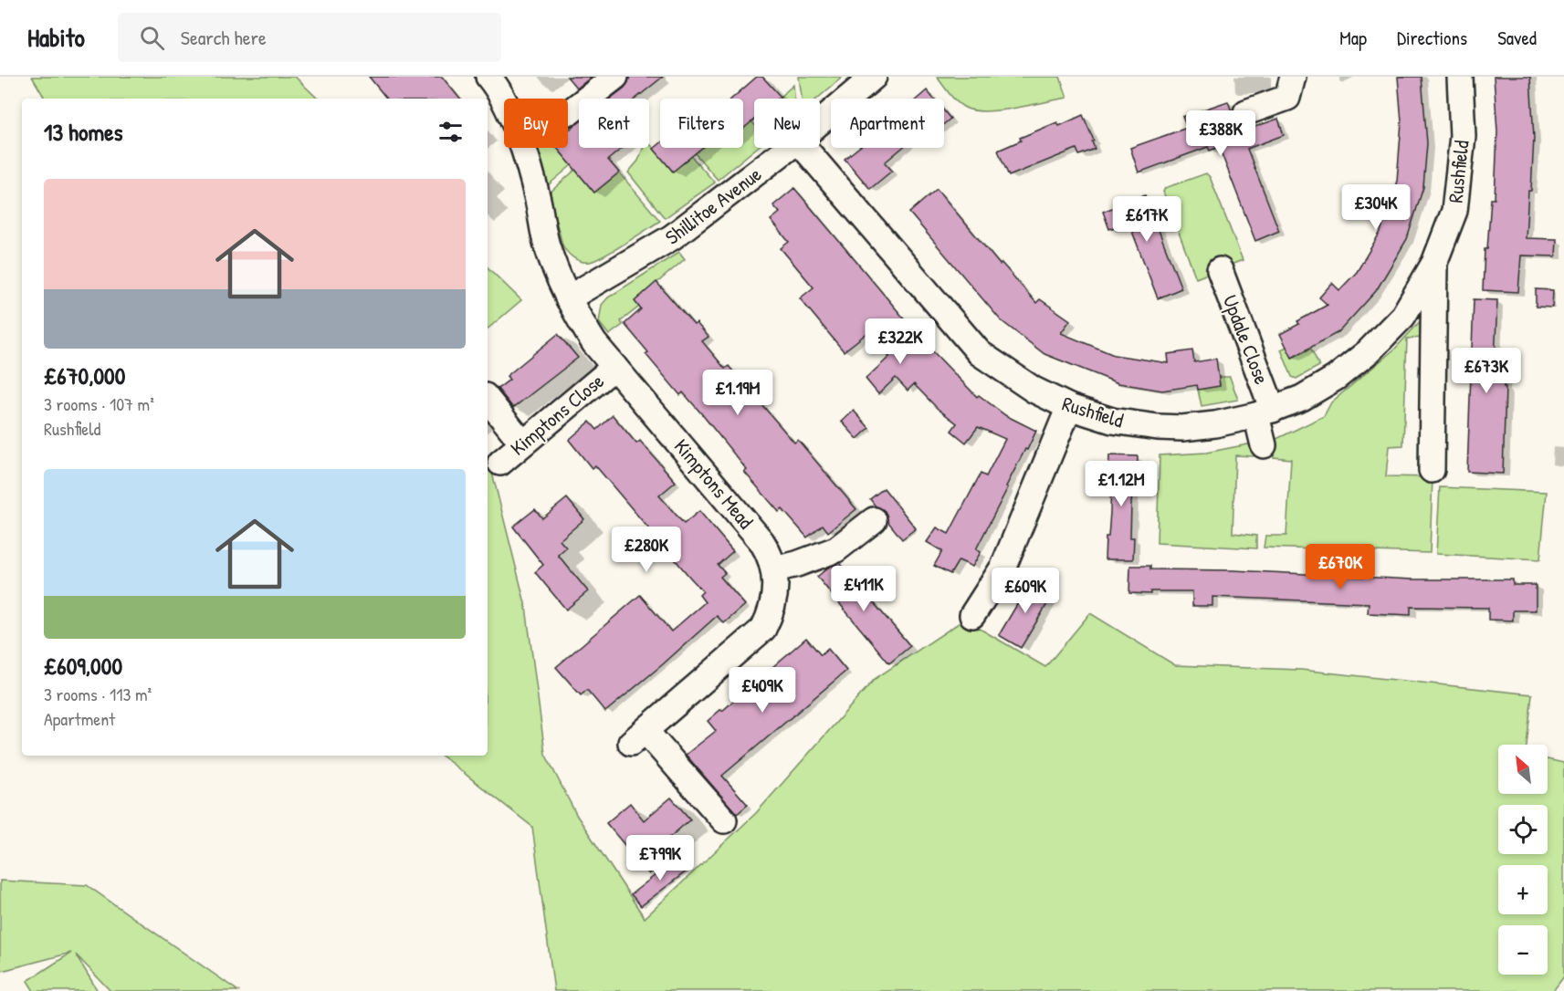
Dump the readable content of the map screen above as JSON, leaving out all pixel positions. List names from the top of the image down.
{
  "streets": {
    "street": [
      "Rushfield",
      "Shillitoe Avenue",
      "Updale Close",
      "Kimptons Close",
      "Kimptons Mead"
    ]
  },
  "crossings": [
    ["Rushfield", "Updale Close"],
    ["Shillitoe Avenue", "Kimptons Mead"],
    ["Kimptons Close", "Kimptons Mead"]
  ],
  "north": "top left",
  "page": {
    "header": "Habito",
    "search": "Search here",
    "nav": ["Map", "Directions", "Saved"],
    "chip": [
      "Buy",
      "Rent",
      "Filters",
      "New",
      "Apartment"
    ],
    "heading": "13 homes",
    "price": [
      "£388K",
      "£304K",
      "£617K",
      "£322K",
      "£673K",
      "£1.19M",
      "£1.12M",
      "£280K",
      "£670K",
      "£411K",
      "£609K",
      "£409K",
      "£799K"
    ],
    "list": [
      {
        "name": "£670,000",
        "note": "3 rooms · 107 m² · Rushfield"
      },
      {
        "name": "£609,000",
        "note": "3 rooms · 113 m² · Apartment"
      }
    ],
    "map_buttons": ["+", "−"]
  }
}
